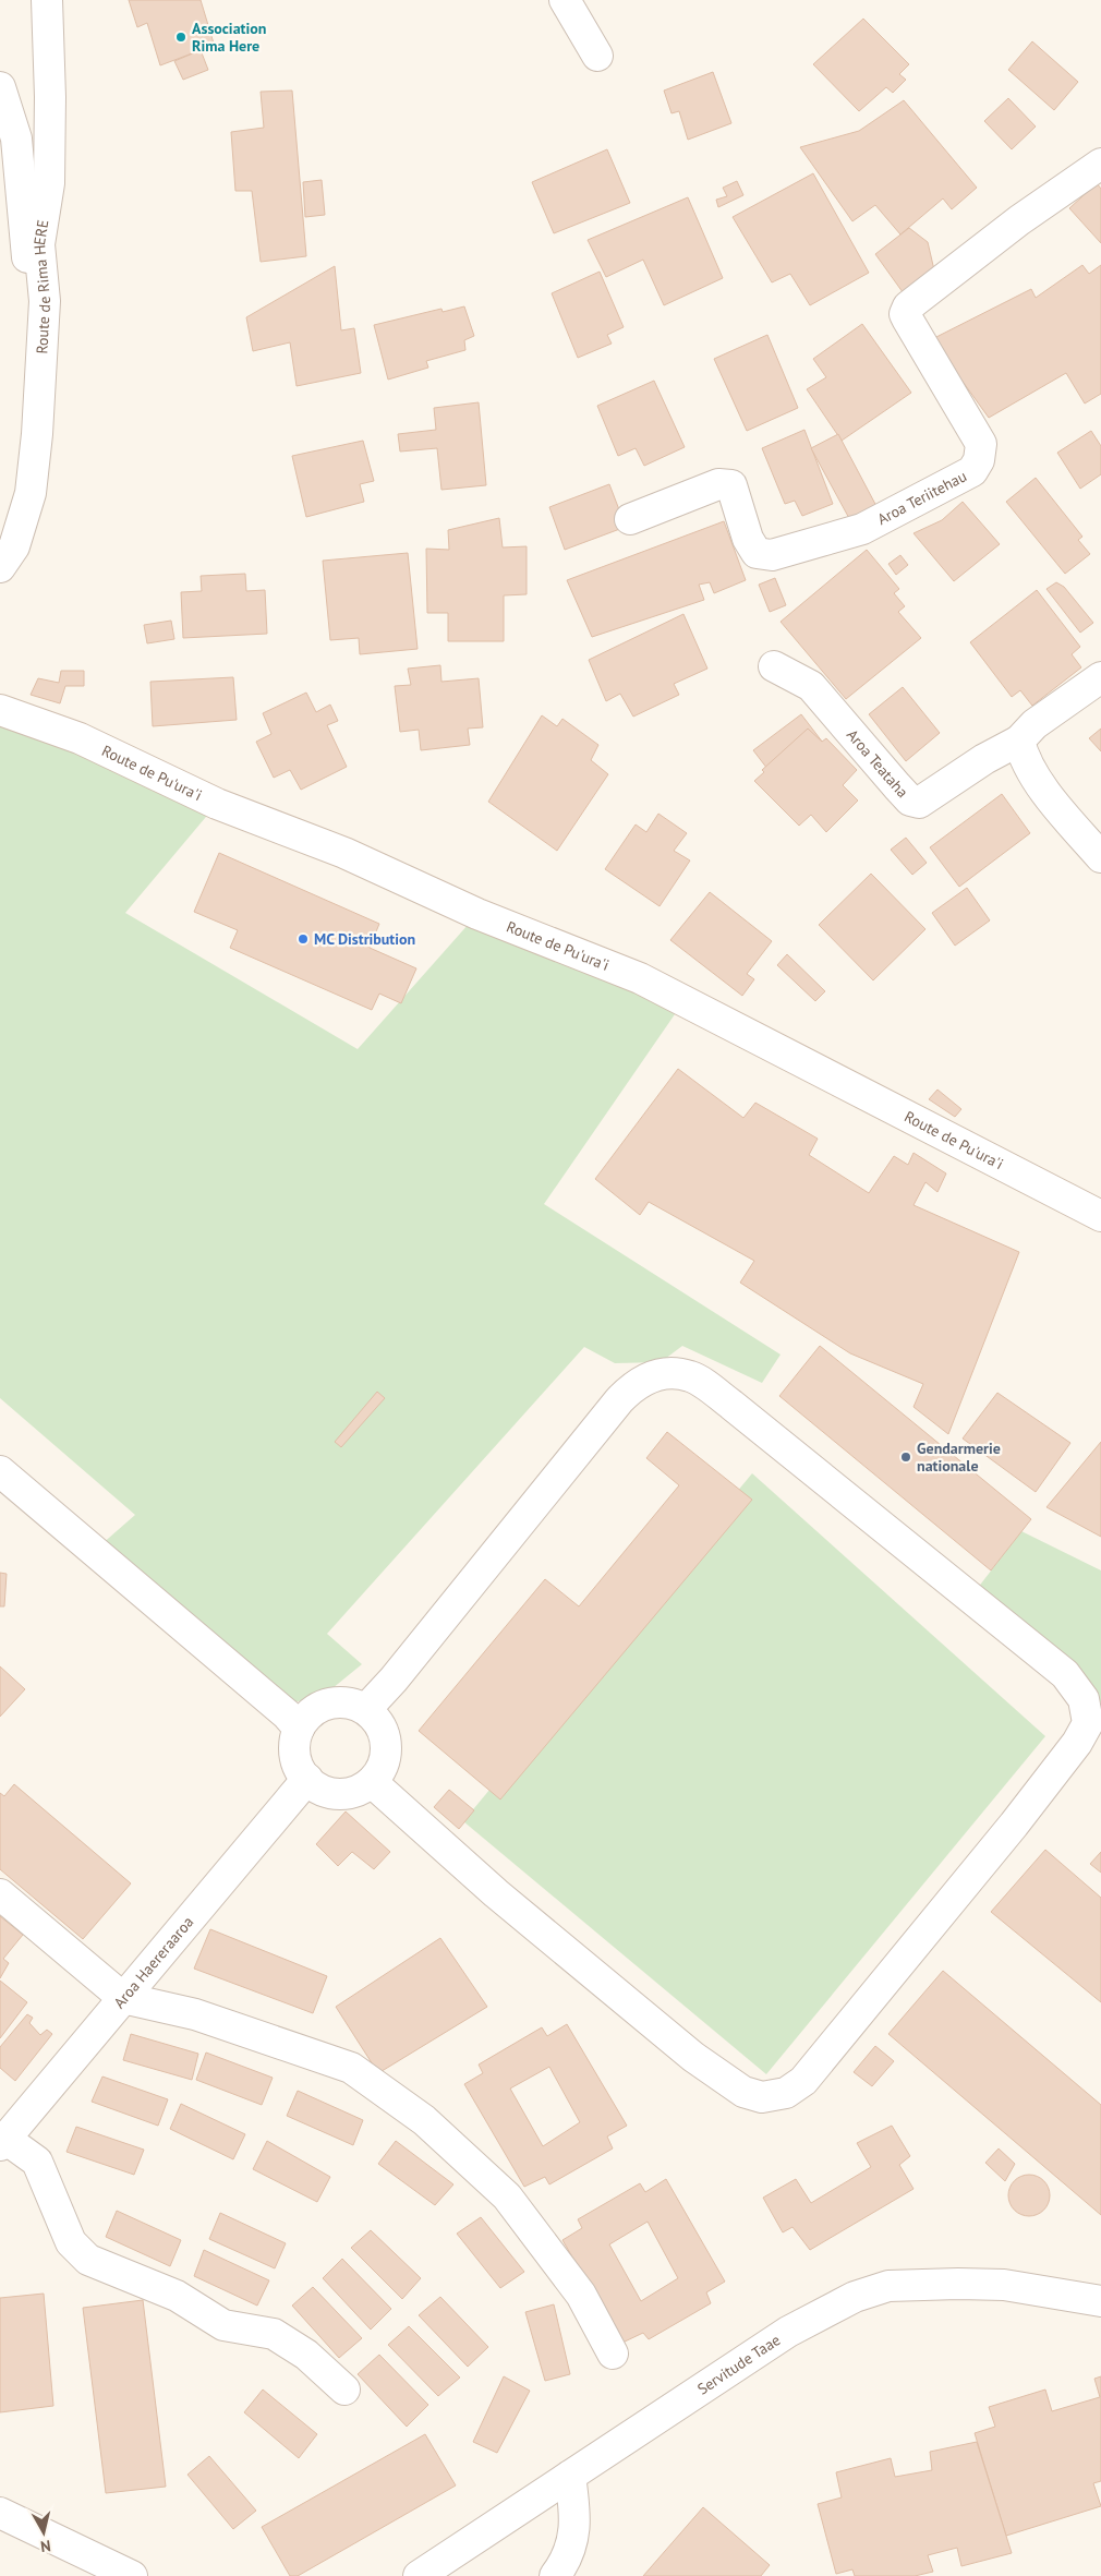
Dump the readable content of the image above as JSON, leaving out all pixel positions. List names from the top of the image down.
{
  "streets": {
    "street": [
      "Route de Rima HERE",
      "Aroa Teriitehau",
      "Aroa Teataha",
      "Route de Pu'ura'i",
      "Aroa Haereraaroa",
      "Servitude Taae"
    ]
  },
  "places": ["Association Rima Here", "MC Distribution", "Gendarmerie nationale"],
  "north": "bottom"
}
